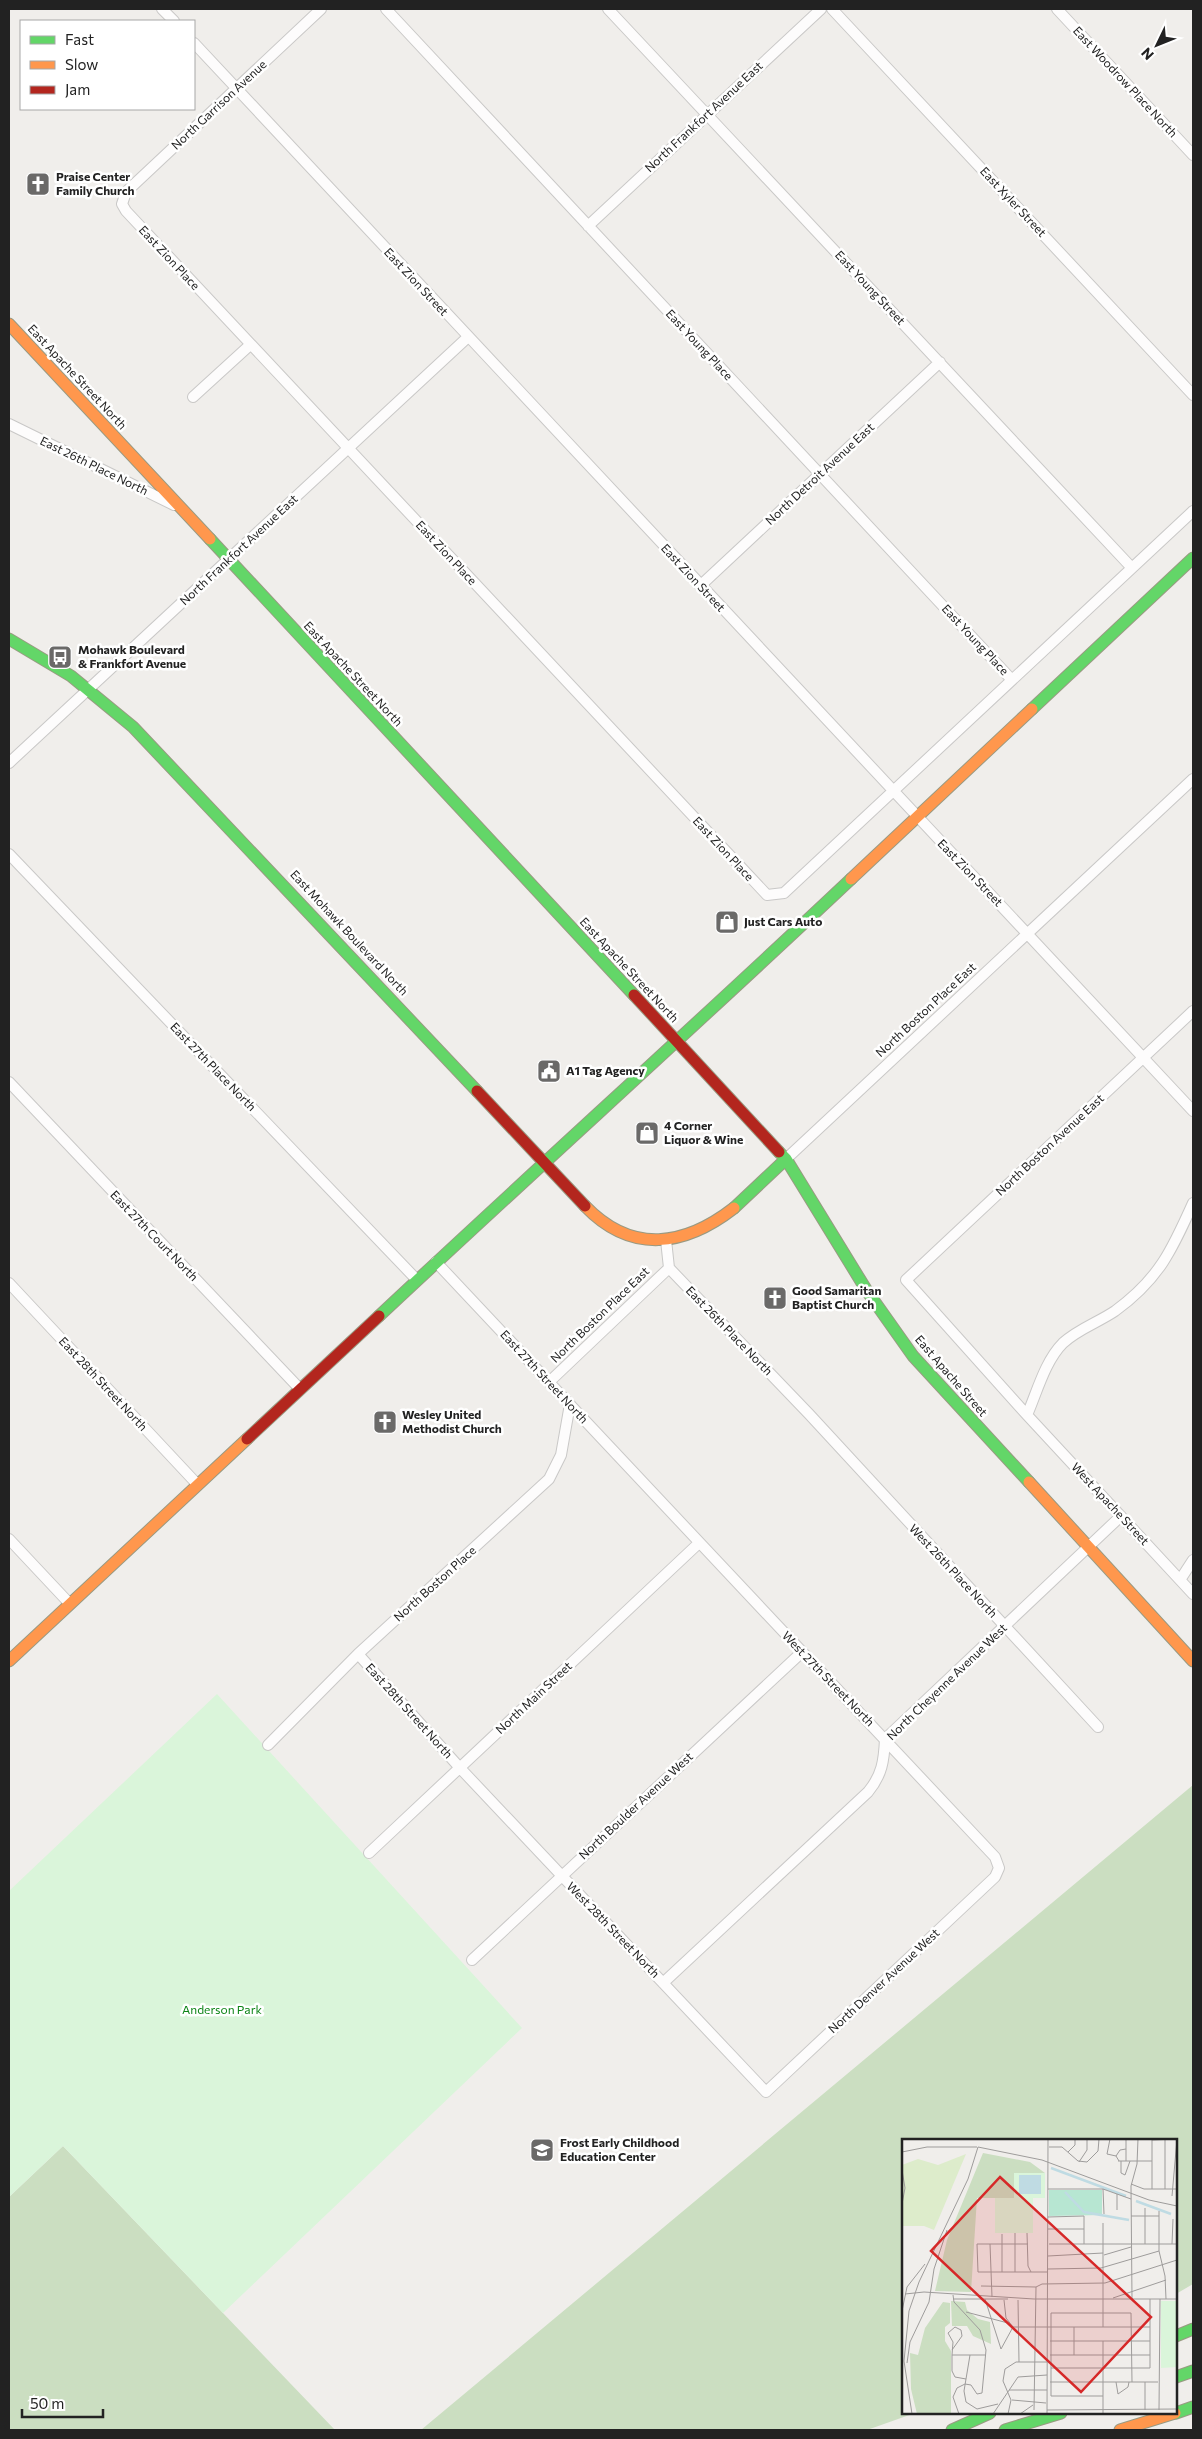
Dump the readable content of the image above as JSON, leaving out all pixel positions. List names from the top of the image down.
{
  "streets": {
    "main road": [
      "East Apache Street North",
      "East Mohawk Boulevard North",
      "North Boston Place East",
      "East Apache Street"
    ],
    "street": [
      "East Woodrow Place North",
      "North Garrison Avenue",
      "North Frankfort Avenue East",
      "East Xyler Street",
      "East Zion Place",
      "East Zion Street",
      "East Young Street",
      "East Young Place",
      "East 26th Place North",
      "North Detroit Avenue East",
      "East 27th Place North",
      "North Boston Avenue East",
      "East 27th Court North",
      "East 27th Street North",
      "East 28th Street North",
      "West Apache Street",
      "West 26th Place North",
      "North Boston Place",
      "West 27th Street North",
      "North Cheyenne Avenue West",
      "North Main Street",
      "North Boulder Avenue West",
      "West 28th Street North",
      "North Denver Avenue West"
    ]
  },
  "crossings": [
    ["North Garrison Avenue", "East Zion Place"],
    ["North Garrison Avenue", "East Zion Street"],
    ["North Frankfort Avenue East", "East Zion Place"],
    ["North Frankfort Avenue East", "East Zion Street"],
    ["North Frankfort Avenue East", "East Young Street"],
    ["North Frankfort Avenue East", "East Young Place"],
    ["North Frankfort Avenue East", "East Apache Street North"],
    ["North Frankfort Avenue East", "East Mohawk Boulevard North"],
    ["East Zion Place", "East Zion Street"],
    ["East Zion Street", "North Detroit Avenue East"],
    ["East Zion Street", "North Boston Place East"],
    ["East Zion Street", "North Boston Avenue East"],
    ["East Young Street", "North Detroit Avenue East"],
    ["East Young Place", "North Detroit Avenue East"],
    ["East Apache Street North", "East 26th Place North"],
    ["East Apache Street North", "East Apache Street"],
    ["East 26th Place North", "North Boston Place East"],
    ["East 26th Place North", "West 26th Place North"],
    ["East Mohawk Boulevard North", "North Boston Place East"],
    ["North Boston Place East", "East Apache Street"],
    ["North Boston Place East", "East 27th Street North"],
    ["North Boston Avenue East", "West Apache Street"],
    ["East Apache Street", "North Cheyenne Avenue West"],
    ["East 27th Street North", "North Boston Place"],
    ["East 27th Street North", "West 27th Street North"],
    ["East 28th Street North", "North Boston Place"],
    ["East 28th Street North", "North Main Street"],
    ["East 28th Street North", "West 28th Street North"],
    ["West Apache Street", "North Cheyenne Avenue West"],
    ["West 26th Place North", "North Cheyenne Avenue West"],
    ["West 27th Street North", "North Cheyenne Avenue West"],
    ["West 27th Street North", "North Main Street"],
    ["West 27th Street North", "North Boulder Avenue West"],
    ["West 27th Street North", "North Denver Avenue West"],
    ["North Cheyenne Avenue West", "West 28th Street North"],
    ["North Main Street", "West 28th Street North"],
    ["North Boulder Avenue West", "West 28th Street North"],
    ["West 28th Street North", "North Denver Avenue West"]
  ],
  "parks": ["Anderson Park"],
  "places": {
    "church": ["Praise Center Family Church", "Good Samaritan Baptist Church", "Wesley United Methodist Church"],
    "bus stop": ["Mohawk Boulevard & Frankfort Avenue"],
    "shop": ["Just Cars Auto", "4 Corner Liquor & Wine"],
    "public building": ["A1 Tag Agency"],
    "school or university": ["Frost Early Childhood Education Center"]
  },
  "legend": ["Fast", "Slow", "Jam"],
  "scale_bar": "50 m",
  "north": "bottom left"
}
